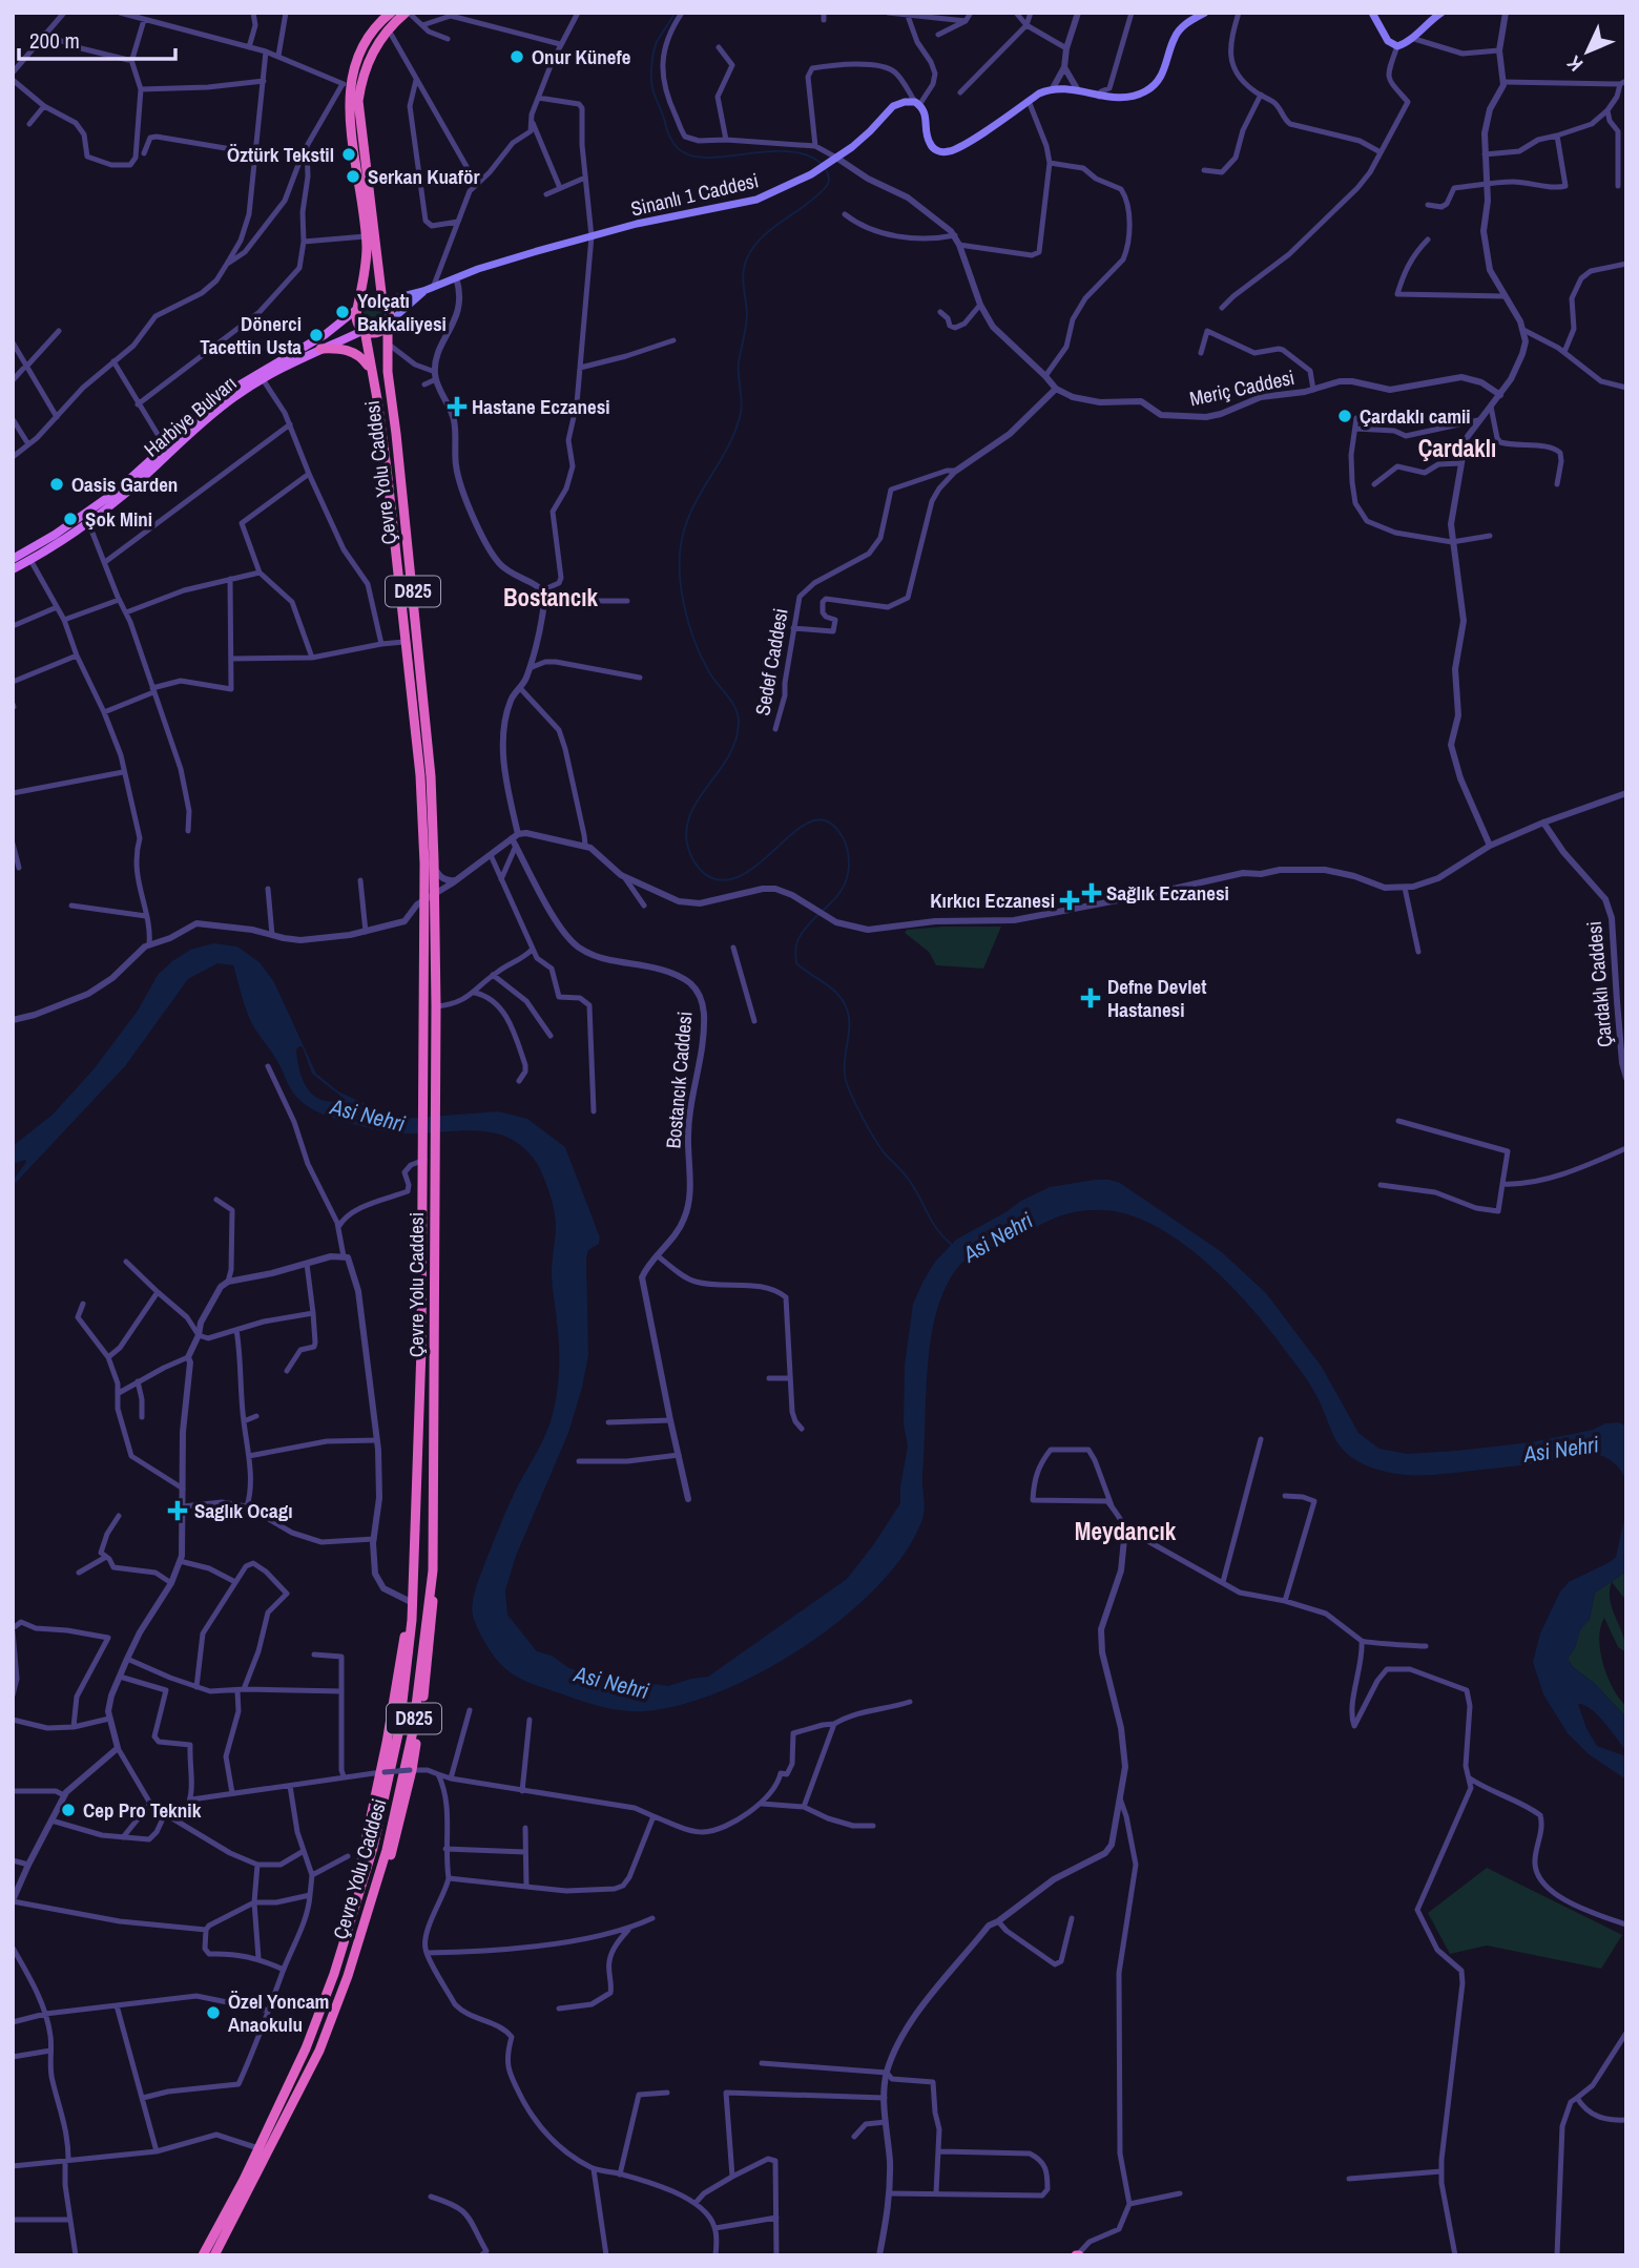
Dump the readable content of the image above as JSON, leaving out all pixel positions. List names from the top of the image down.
{
  "streets": {
    "highway": ["Çevre Yolu Caddesi", "D825"],
    "main road": ["Sinanlı 1 Caddesi", "Harbiye Bulvarı"],
    "street": [
      "Meriç Caddesi",
      "Sedef Caddesi",
      "Çardaklı Caddesi",
      "Bostancık Caddesi"
    ]
  },
  "crossings": [
    ["Sinanlı 1 Caddesi", "Harbiye Bulvarı"],
    ["Sinanlı 1 Caddesi", "Çevre Yolu Caddesi"],
    ["Meriç Caddesi", "Sedef Caddesi"],
    ["Harbiye Bulvarı", "Çevre Yolu Caddesi"]
  ],
  "districts": ["Çardaklı", "Bostancık", "Meydancık"],
  "water": ["Asi Nehri"],
  "places": {
    "other": [
      "Onur Künefe",
      "Öztürk Tekstil",
      "Serkan Kuaför",
      "Yolçatı Bakkaliyesi",
      "Dönerci Tacettin Usta",
      "Çardaklı camii",
      "Oasis Garden",
      "Şok Mini",
      "Cep Pro Teknik",
      "Özel Yoncam Anaokulu"
    ],
    "health": [
      "Hastane Eczanesi",
      "Sağlık Eczanesi",
      "Kırkıcı Eczanesi",
      "Defne Devlet Hastanesi",
      "Saglık Ocagı"
    ]
  },
  "scale_bar": "200 m",
  "north": "bottom left"
}
